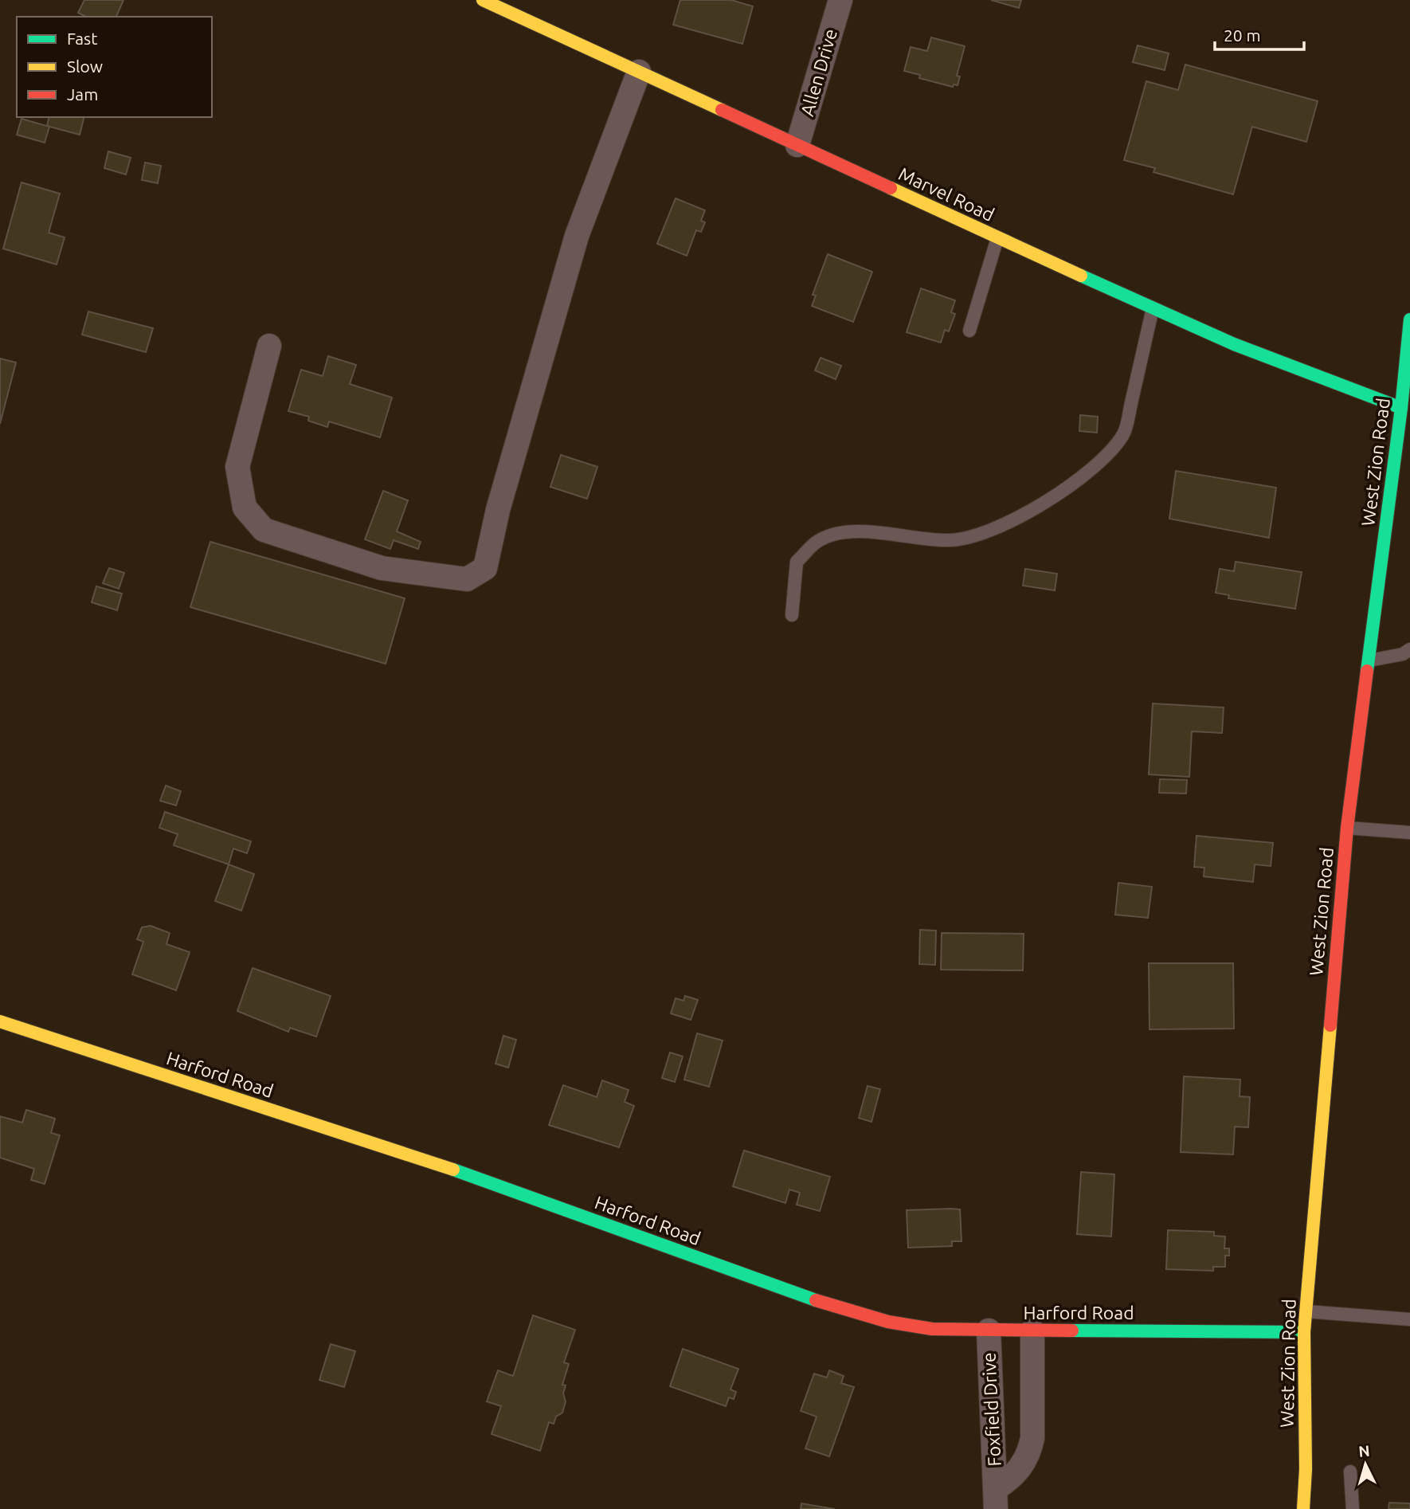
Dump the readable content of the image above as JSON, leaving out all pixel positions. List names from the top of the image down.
{
  "streets": {
    "street": [
      "Allen Drive",
      "Marvel Road",
      "West Zion Road",
      "Harford Road",
      "Foxfield Drive"
    ]
  },
  "crossings": [
    ["Allen Drive", "Marvel Road"],
    ["Marvel Road", "West Zion Road"],
    ["West Zion Road", "Harford Road"],
    ["Harford Road", "Foxfield Drive"]
  ],
  "legend": ["Fast", "Slow", "Jam"],
  "scale_bar": "20 m",
  "north": "top"
}
